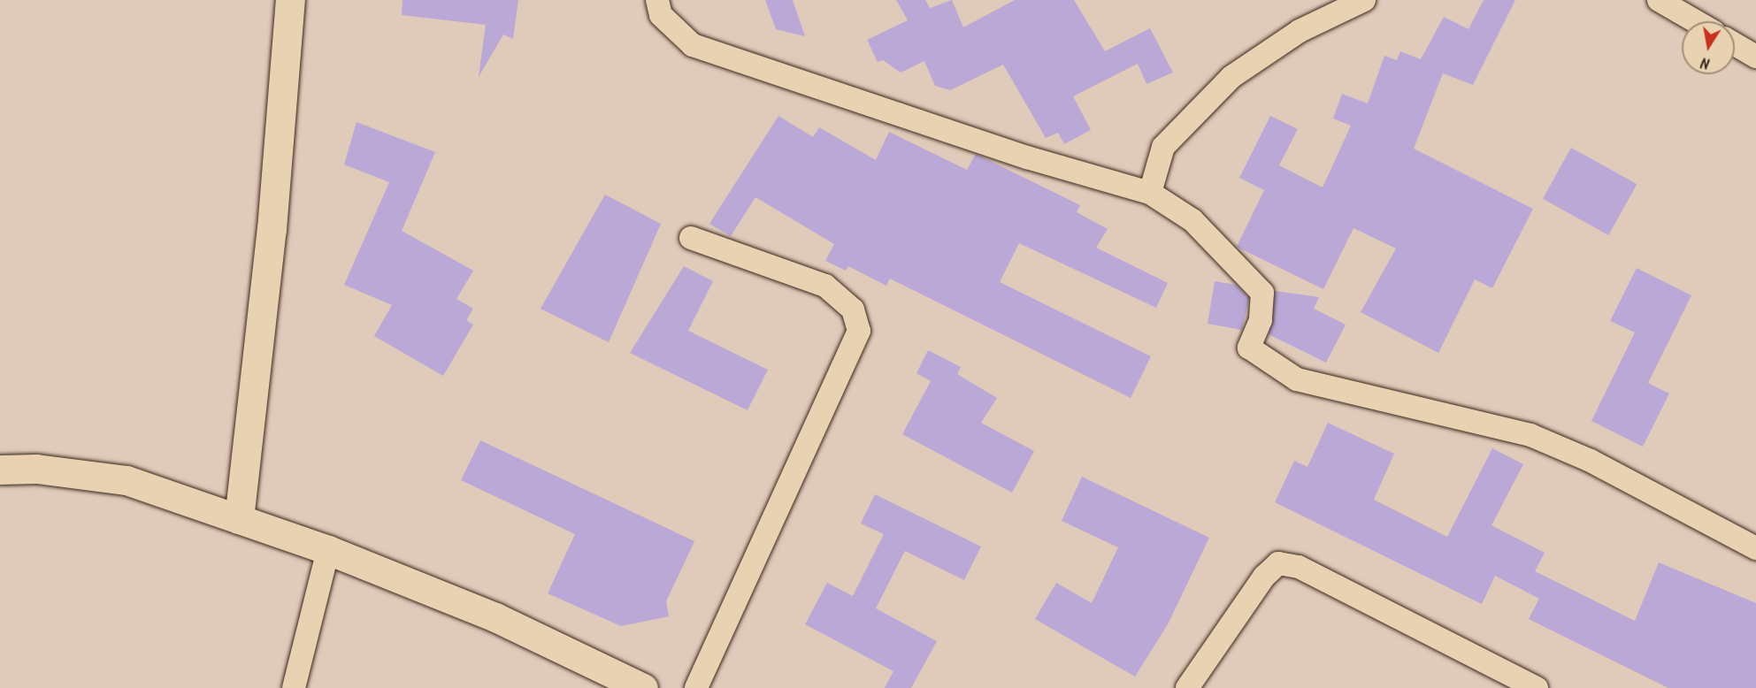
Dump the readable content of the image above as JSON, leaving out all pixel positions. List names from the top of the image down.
{
  "north": "bottom"
}
